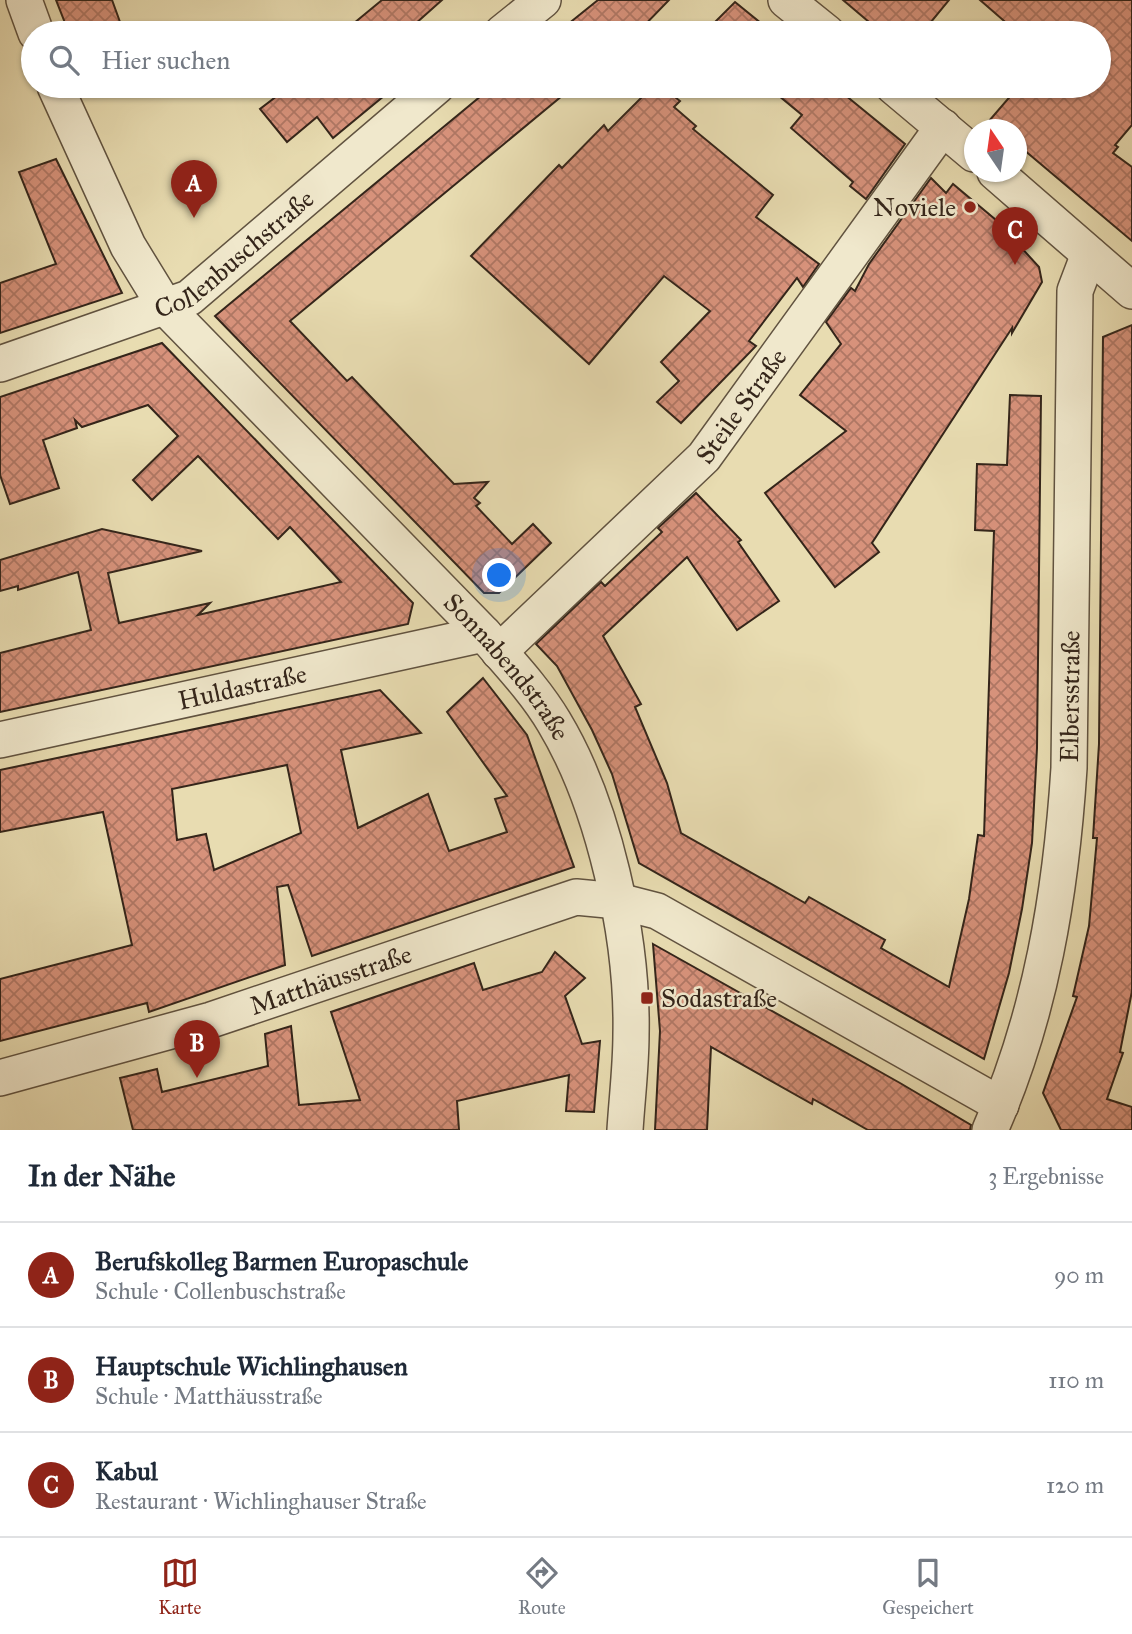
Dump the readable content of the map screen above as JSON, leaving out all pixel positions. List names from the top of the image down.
{
  "streets": {
    "street": [
      "Collenbuschstraße",
      "Steile Straße",
      "Sonnabendstraße",
      "Huldastraße",
      "Elbersstraße",
      "Matthäusstraße"
    ]
  },
  "crossings": [
    ["Collenbuschstraße", "Sonnabendstraße"],
    ["Steile Straße", "Sonnabendstraße"],
    ["Steile Straße", "Huldastraße"],
    ["Sonnabendstraße", "Huldastraße"],
    ["Sonnabendstraße", "Matthäusstraße"]
  ],
  "places": {
    "other": ["Noviele"],
    "transit": ["Sodastraße"]
  },
  "north": "top",
  "page": {
    "search": "Hier suchen",
    "pins": ["A", "C", "B"],
    "heading": ["In der Nähe", "3 Ergebnisse"],
    "list": [
      {
        "mark": "A",
        "name": "Berufskolleg Barmen Europaschule",
        "note": "Schule · Collenbuschstraße",
        "value": "90 m"
      },
      {
        "mark": "B",
        "name": "Hauptschule Wichlinghausen",
        "note": "Schule · Matthäusstraße",
        "value": "110 m"
      },
      {
        "mark": "C",
        "name": "Kabul",
        "note": "Restaurant · Wichlinghauser Straße",
        "value": "120 m"
      }
    ],
    "nav": ["Karte", "Route", "Gespeichert"]
  }
}
